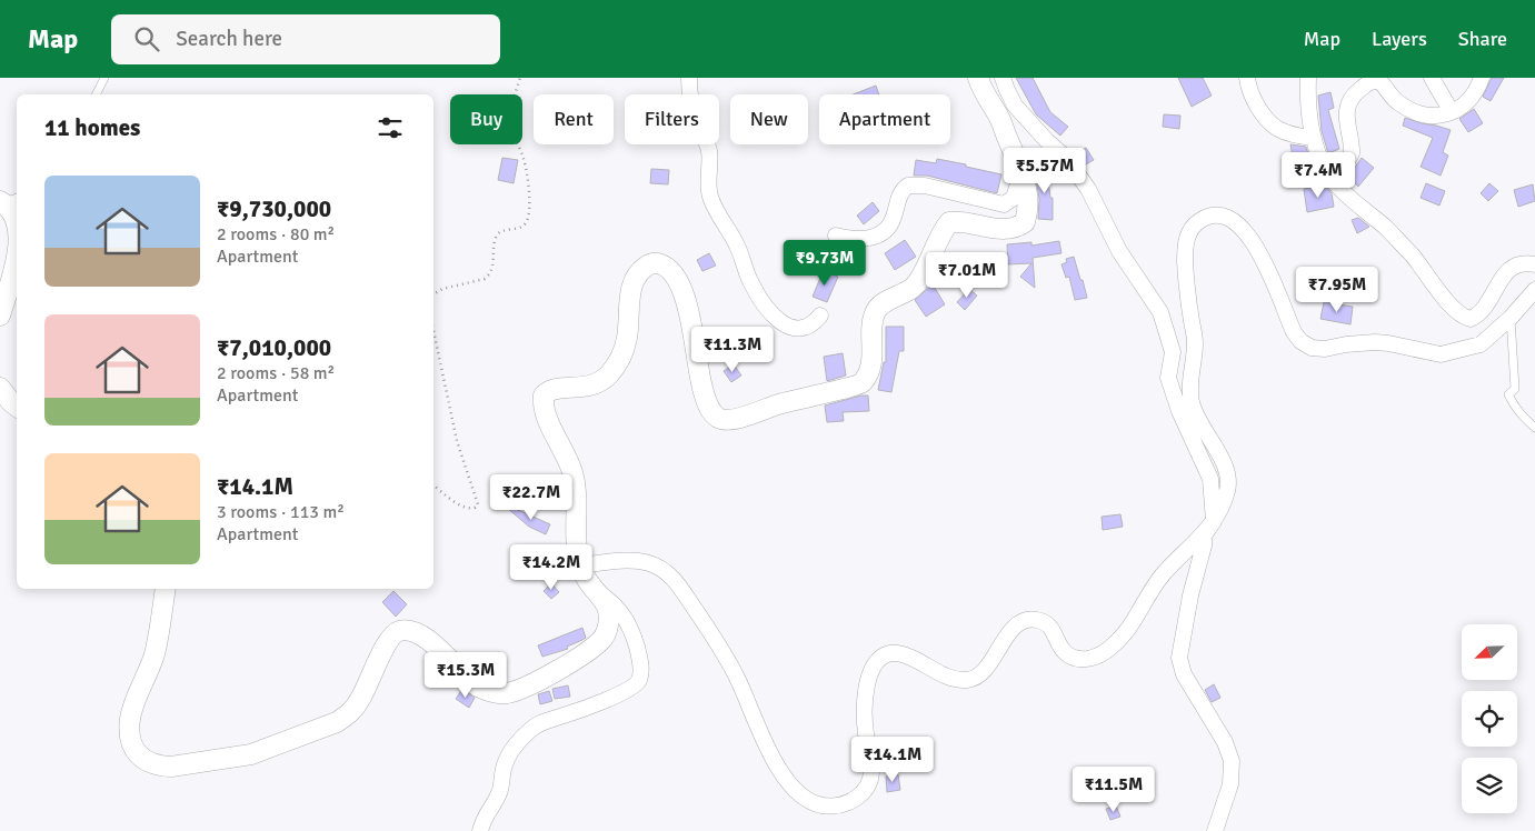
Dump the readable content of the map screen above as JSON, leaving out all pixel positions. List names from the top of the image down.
{
  "north": "bottom left",
  "page": {
    "header": "Map",
    "search": "Search here",
    "nav": ["Map", "Layers", "Share"],
    "chip": [
      "Buy",
      "Rent",
      "Filters",
      "New",
      "Apartment"
    ],
    "heading": "11 homes",
    "price": [
      "₹5.57M",
      "₹7.4M",
      "₹9.73M",
      "₹7.01M",
      "₹7.95M",
      "₹11.3M",
      "₹22.7M",
      "₹14.2M",
      "₹15.3M",
      "₹14.1M",
      "₹11.5M"
    ],
    "list": [
      {
        "name": "₹9,730,000",
        "note": "2 rooms · 80 m² · Apartment"
      },
      {
        "name": "₹7,010,000",
        "note": "2 rooms · 58 m² · Apartment"
      },
      {
        "name": "₹14.1M",
        "note": "3 rooms · 113 m² · Apartment"
      }
    ]
  }
}
